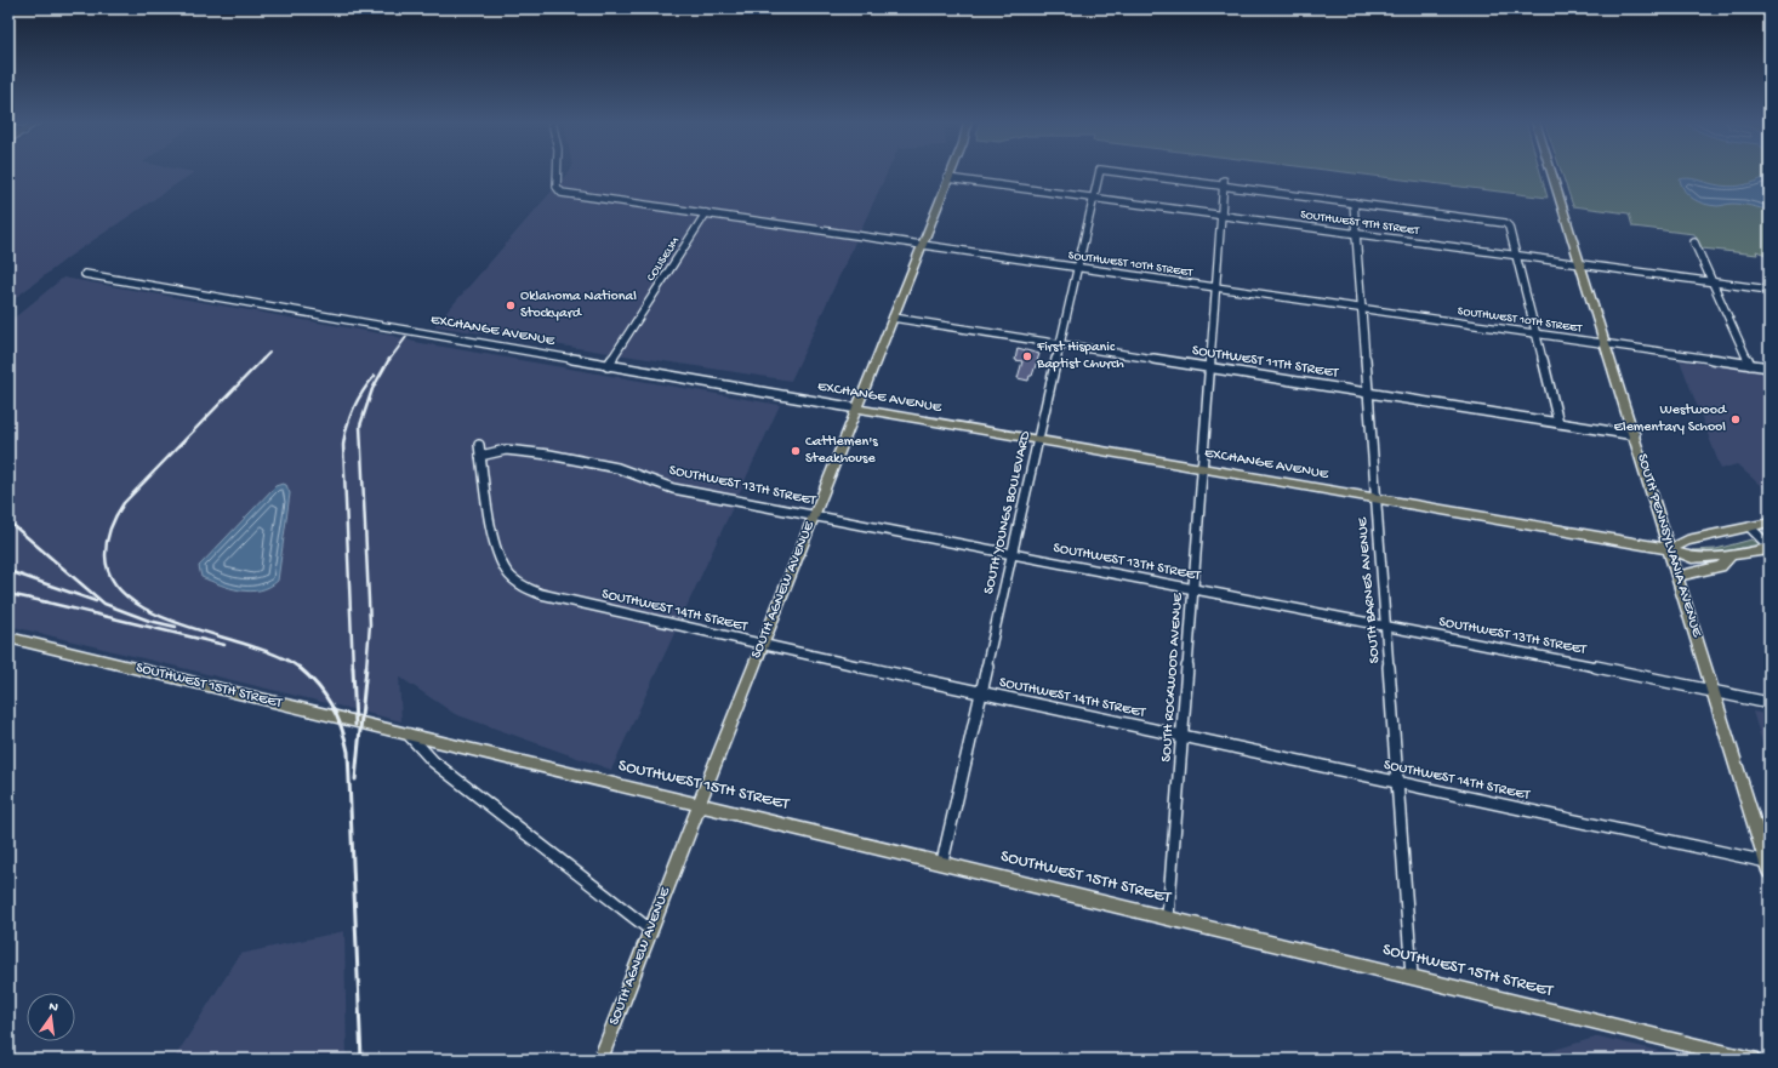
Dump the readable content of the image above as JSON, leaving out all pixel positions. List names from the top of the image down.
{
  "streets": {
    "main road": [
      "EXCHANGE AVENUE",
      "SOUTH PENNSYLVANIA AVENUE",
      "SOUTH AGNEW AVENUE",
      "SOUTHWEST 15TH STREET"
    ],
    "street": [
      "SOUTHWEST 9TH STREET",
      "COLISEUM",
      "SOUTHWEST 10TH STREET",
      "SOUTHWEST 11TH STREET",
      "SOUTHWEST 13TH STREET",
      "SOUTH YOUNGS BOULEVARD",
      "SOUTH BARNES AVENUE",
      "SOUTHWEST 14TH STREET",
      "SOUTH ROCKWOOD AVENUE"
    ]
  },
  "crossings": [
    ["SOUTHWEST 9TH STREET", "SOUTH YOUNGS BOULEVARD"],
    ["SOUTHWEST 9TH STREET", "SOUTH PENNSYLVANIA AVENUE"],
    ["SOUTHWEST 9TH STREET", "SOUTH AGNEW AVENUE"],
    ["SOUTHWEST 9TH STREET", "SOUTH BARNES AVENUE"],
    ["SOUTHWEST 9TH STREET", "SOUTH ROCKWOOD AVENUE"],
    ["COLISEUM", "SOUTHWEST 10TH STREET"],
    ["COLISEUM", "EXCHANGE AVENUE"],
    ["SOUTHWEST 10TH STREET", "SOUTH YOUNGS BOULEVARD"],
    ["SOUTHWEST 10TH STREET", "SOUTH PENNSYLVANIA AVENUE"],
    ["SOUTHWEST 10TH STREET", "SOUTH AGNEW AVENUE"],
    ["SOUTHWEST 10TH STREET", "SOUTH BARNES AVENUE"],
    ["SOUTHWEST 10TH STREET", "SOUTH ROCKWOOD AVENUE"],
    ["EXCHANGE AVENUE", "SOUTH YOUNGS BOULEVARD"],
    ["EXCHANGE AVENUE", "SOUTH PENNSYLVANIA AVENUE"],
    ["EXCHANGE AVENUE", "SOUTH AGNEW AVENUE"],
    ["EXCHANGE AVENUE", "SOUTH BARNES AVENUE"],
    ["EXCHANGE AVENUE", "SOUTH ROCKWOOD AVENUE"],
    ["SOUTHWEST 11TH STREET", "SOUTH YOUNGS BOULEVARD"],
    ["SOUTHWEST 11TH STREET", "SOUTH PENNSYLVANIA AVENUE"],
    ["SOUTHWEST 11TH STREET", "SOUTH AGNEW AVENUE"],
    ["SOUTHWEST 11TH STREET", "SOUTH BARNES AVENUE"],
    ["SOUTHWEST 11TH STREET", "SOUTH ROCKWOOD AVENUE"],
    ["SOUTHWEST 13TH STREET", "SOUTH YOUNGS BOULEVARD"],
    ["SOUTHWEST 13TH STREET", "SOUTH PENNSYLVANIA AVENUE"],
    ["SOUTHWEST 13TH STREET", "SOUTH AGNEW AVENUE"],
    ["SOUTHWEST 13TH STREET", "SOUTH BARNES AVENUE"],
    ["SOUTHWEST 13TH STREET", "SOUTHWEST 14TH STREET"],
    ["SOUTHWEST 13TH STREET", "SOUTH ROCKWOOD AVENUE"],
    ["SOUTH YOUNGS BOULEVARD", "SOUTHWEST 14TH STREET"],
    ["SOUTH YOUNGS BOULEVARD", "SOUTH ROCKWOOD AVENUE"],
    ["SOUTH YOUNGS BOULEVARD", "SOUTHWEST 15TH STREET"],
    ["SOUTH PENNSYLVANIA AVENUE", "SOUTHWEST 14TH STREET"],
    ["SOUTH AGNEW AVENUE", "SOUTHWEST 14TH STREET"],
    ["SOUTH AGNEW AVENUE", "SOUTHWEST 15TH STREET"],
    ["SOUTH BARNES AVENUE", "SOUTHWEST 14TH STREET"],
    ["SOUTH BARNES AVENUE", "SOUTHWEST 15TH STREET"],
    ["SOUTHWEST 14TH STREET", "SOUTH ROCKWOOD AVENUE"],
    ["SOUTH ROCKWOOD AVENUE", "SOUTHWEST 15TH STREET"]
  ],
  "places": [
    "Oklahoma National Stockyard",
    "First Hispanic Baptist Church",
    "Westwood Elementary School",
    "Cattlemen's Steakhouse"
  ],
  "north": "top"
}
